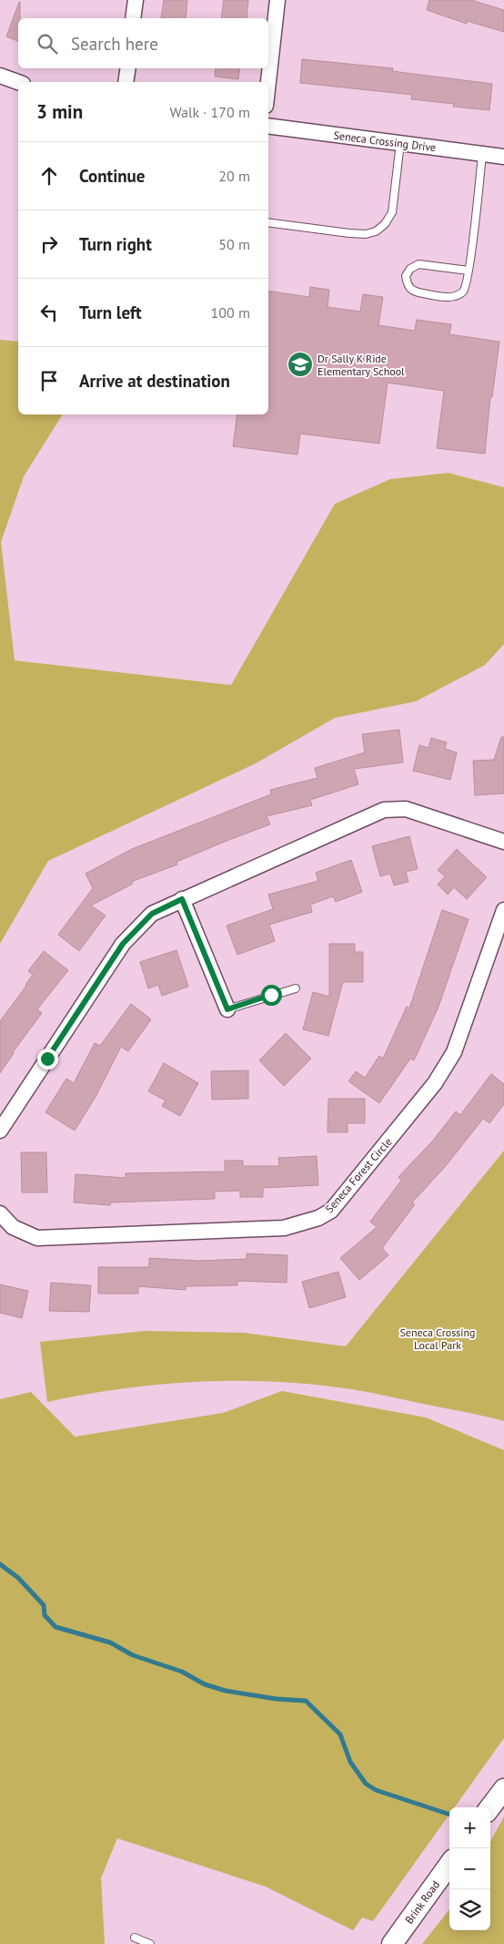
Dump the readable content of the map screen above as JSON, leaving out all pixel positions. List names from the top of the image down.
{
  "streets": {
    "main road": ["Brink Road"],
    "street": ["Seneca Crossing Drive", "Seneca Forest Circle"]
  },
  "parks": ["Seneca Crossing Local Park"],
  "places": {
    "school or university": ["Dr Sally K Ride Elementary School"]
  },
  "page": {
    "search": "Search here",
    "heading": ["3 min", "Walk · 170 m"],
    "list": [
      ["Continue", "20 m"],
      ["Turn right", "50 m"],
      ["Turn left", "100 m"],
      "Arrive at destination"
    ],
    "map_buttons": ["+", "−"]
  }
}
